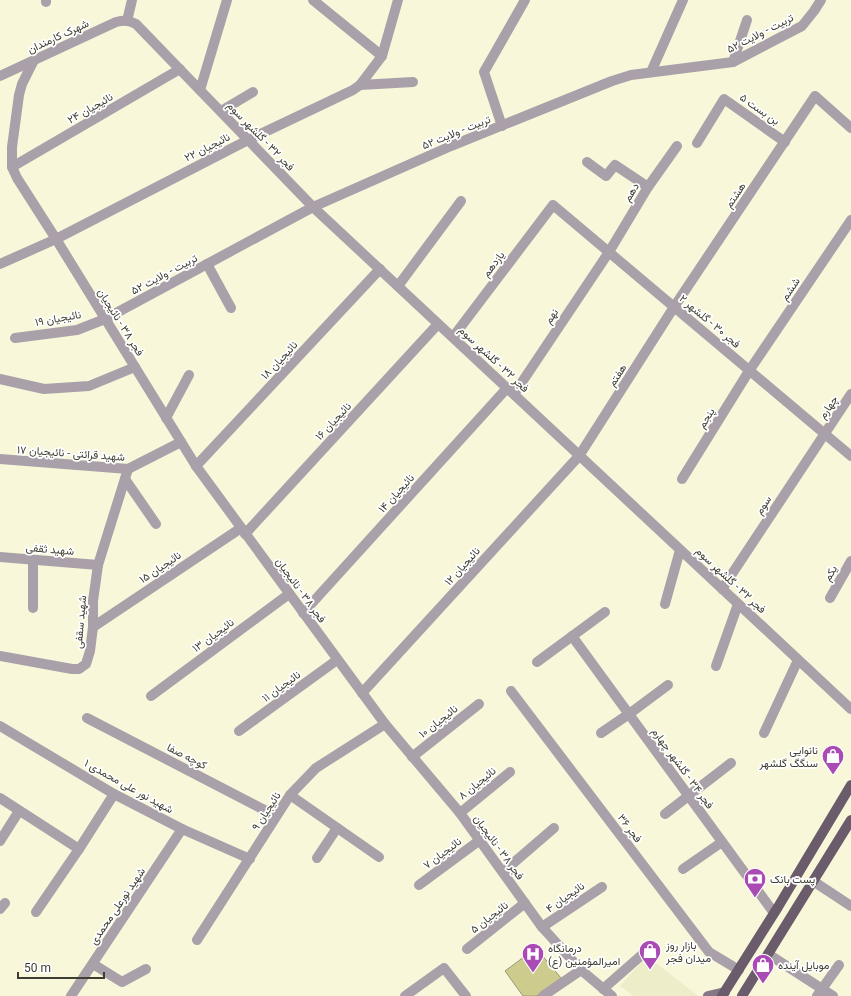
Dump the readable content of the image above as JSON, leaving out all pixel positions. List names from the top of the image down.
{
  "streets": {
    "street": [
      "تربیت - ولایت ۵۲",
      "شهرک کارمندان",
      "نائیجیان ۲۴",
      "بن بست ۵",
      "فجر ۳۲ - گلشهر سوم",
      "نائیجیان ۲۲",
      "دهم",
      "هشتم",
      "یازدهم",
      "ششم",
      "نهم",
      "نائیجیان ۱۹",
      "فجر ۳۰ - گلشهر ۲",
      "فجر ۳۸ - نائیجیان",
      "نائیجیان ۱۸",
      "هفتم",
      "چهارم",
      "پنجم",
      "نائیجیان ۱۶",
      "شهید قرائتی - نائیجیان ۱۷",
      "نائیجیان ۱۴",
      "سوم",
      "شهید ثقفی",
      "نائیجیان ۱۲",
      "نائیجیان ۱۵",
      "یکم",
      "شهید سقفی",
      "نائیجیان ۱۳",
      "نائیجیان ۱۱",
      "نائیجیان ۱۰",
      "کوچه صفا",
      "فجر ۳۴ - گلشهر چهارم",
      "نائیجیان ۸",
      "شهید نور علی محمدی ۱",
      "نائیجیان ۹",
      "فجر ۳۶",
      "نائیجیان ۷",
      "نائیجیان ۴",
      "شهید نورعلی محمدی",
      "نائیجیان ۵"
    ]
  },
  "crossings": [
    ["تربیت - ولایت ۵۲", "فجر ۳۲ - گلشهر سوم"],
    ["تربیت - ولایت ۵۲", "نائیجیان ۱۹"],
    ["تربیت - ولایت ۵۲", "فجر ۳۸ - نائیجیان"],
    ["شهرک کارمندان", "فجر ۳۲ - گلشهر سوم"],
    ["نائیجیان ۲۴", "فجر ۳۲ - گلشهر سوم"],
    ["نائیجیان ۲۴", "فجر ۳۸ - نائیجیان"],
    ["بن بست ۵", "هشتم"],
    ["فجر ۳۲ - گلشهر سوم", "نائیجیان ۲۲"],
    ["فجر ۳۲ - گلشهر سوم", "یازدهم"],
    ["فجر ۳۲ - گلشهر سوم", "نهم"],
    ["فجر ۳۲ - گلشهر سوم", "نائیجیان ۱۸"],
    ["فجر ۳۲ - گلشهر سوم", "هفتم"],
    ["فجر ۳۲ - گلشهر سوم", "نائیجیان ۱۶"],
    ["فجر ۳۲ - گلشهر سوم", "نائیجیان ۱۴"],
    ["فجر ۳۲ - گلشهر سوم", "سوم"],
    ["فجر ۳۲ - گلشهر سوم", "نائیجیان ۱۲"],
    ["نائیجیان ۲۲", "فجر ۳۸ - نائیجیان"],
    ["دهم", "نهم"],
    ["دهم", "فجر ۳۰ - گلشهر ۲"],
    ["هشتم", "فجر ۳۰ - گلشهر ۲"],
    ["هشتم", "هفتم"],
    ["یازدهم", "فجر ۳۰ - گلشهر ۲"],
    ["ششم", "فجر ۳۰ - گلشهر ۲"],
    ["ششم", "پنجم"],
    ["نهم", "فجر ۳۰ - گلشهر ۲"],
    ["نهم", "نائیجیان ۱۴"],
    ["نائیجیان ۱۹", "فجر ۳۸ - نائیجیان"],
    ["فجر ۳۰ - گلشهر ۲", "هفتم"],
    ["فجر ۳۰ - گلشهر ۲", "چهارم"],
    ["فجر ۳۰ - گلشهر ۲", "پنجم"],
    ["فجر ۳۰ - گلشهر ۲", "سوم"],
    ["فجر ۳۸ - نائیجیان", "نائیجیان ۱۸"],
    ["فجر ۳۸ - نائیجیان", "نائیجیان ۱۶"],
    ["فجر ۳۸ - نائیجیان", "شهید قرائتی - نائیجیان ۱۷"],
    ["فجر ۳۸ - نائیجیان", "نائیجیان ۱۴"],
    ["فجر ۳۸ - نائیجیان", "نائیجیان ۱۲"],
    ["فجر ۳۸ - نائیجیان", "نائیجیان ۱۵"],
    ["فجر ۳۸ - نائیجیان", "نائیجیان ۱۳"],
    ["فجر ۳۸ - نائیجیان", "نائیجیان ۱۱"],
    ["فجر ۳۸ - نائیجیان", "نائیجیان ۱۰"],
    ["فجر ۳۸ - نائیجیان", "نائیجیان ۸"],
    ["فجر ۳۸ - نائیجیان", "نائیجیان ۹"],
    ["فجر ۳۸ - نائیجیان", "نائیجیان ۷"],
    ["فجر ۳۸ - نائیجیان", "نائیجیان ۴"],
    ["فجر ۳۸ - نائیجیان", "نائیجیان ۵"],
    ["هفتم", "نائیجیان ۱۲"],
    ["چهارم", "سوم"],
    ["نائیجیان ۱۶", "نائیجیان ۱۵"],
    ["شهید قرائتی - نائیجیان ۱۷", "شهید سقفی"],
    ["شهید ثقفی", "شهید سقفی"],
    ["نائیجیان ۱۵", "شهید سقفی"],
    ["کوچه صفا", "نائیجیان ۹"],
    ["شهید نور علی محمدی ۱", "نائیجیان ۹"],
    ["شهید نور علی محمدی ۱", "شهید نورعلی محمدی"]
  ],
  "places": {
    "shop": ["نانوایی سنگگ گلشهر", "بازار روز میدان فجر", "موبایل آینده"],
    "bank": ["پست بانک"],
    "hospital": ["درمانگاه امیرالمؤمنین (ع)"]
  },
  "scale_bar": "50 m"
}
